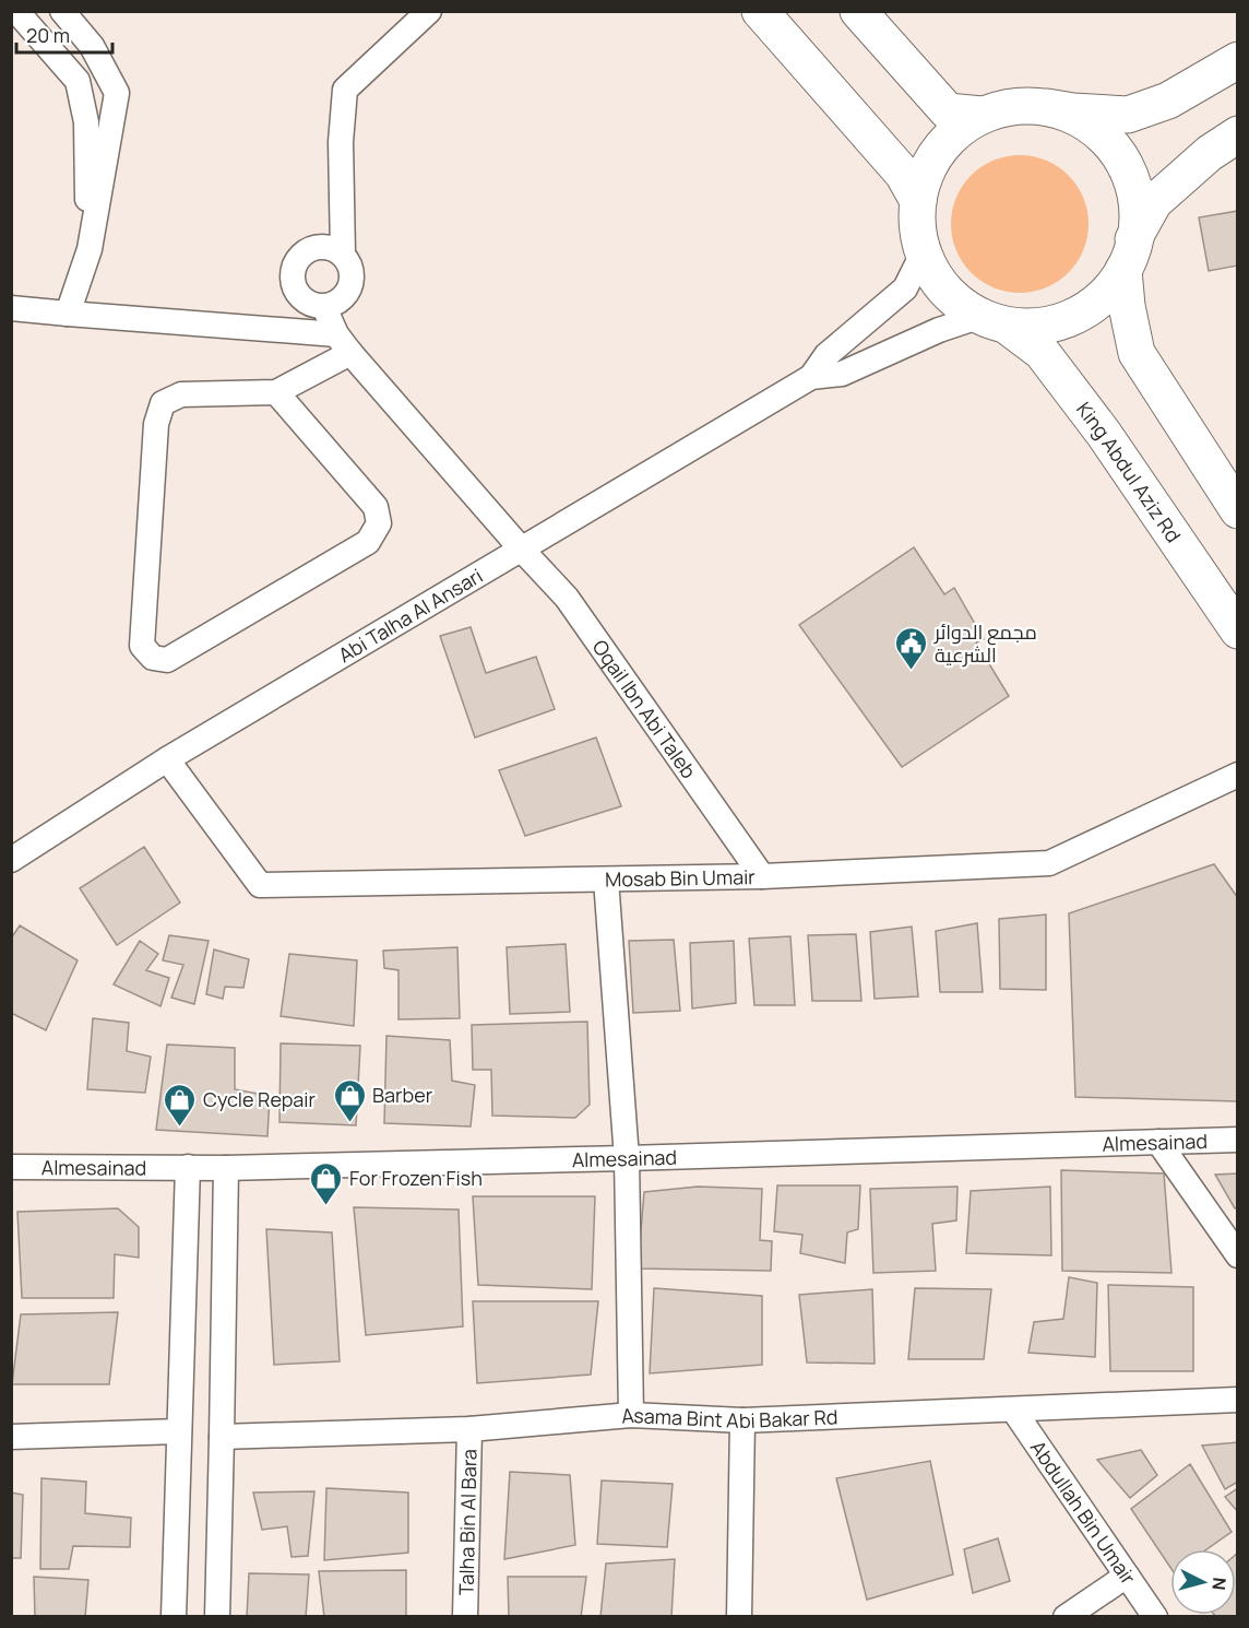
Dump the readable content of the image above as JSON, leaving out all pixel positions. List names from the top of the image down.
{
  "streets": {
    "main road": ["King Abdul Aziz Rd"],
    "street": [
      "Abi Talha Al Ansari",
      "Oqail Ibn Abi Taleb",
      "Mosab Bin Umair",
      "Almesainad",
      "Asama Bint Abi Bakar Rd",
      "Abdullah Bin Umair",
      "Talha Bin Al Bara"
    ]
  },
  "crossings": [
    ["King Abdul Aziz Rd", "Abi Talha Al Ansari"],
    ["Abi Talha Al Ansari", "Oqail Ibn Abi Taleb"],
    ["Abi Talha Al Ansari", "Mosab Bin Umair"],
    ["Oqail Ibn Abi Taleb", "Mosab Bin Umair"],
    ["Asama Bint Abi Bakar Rd", "Abdullah Bin Umair"],
    ["Asama Bint Abi Bakar Rd", "Talha Bin Al Bara"]
  ],
  "places": {
    "public building": ["مجمع الدوائر الشرعية"],
    "shop": ["Barber", "Cycle Repair", "For Frozen Fish"]
  },
  "scale_bar": "20 m",
  "north": "right"
}
